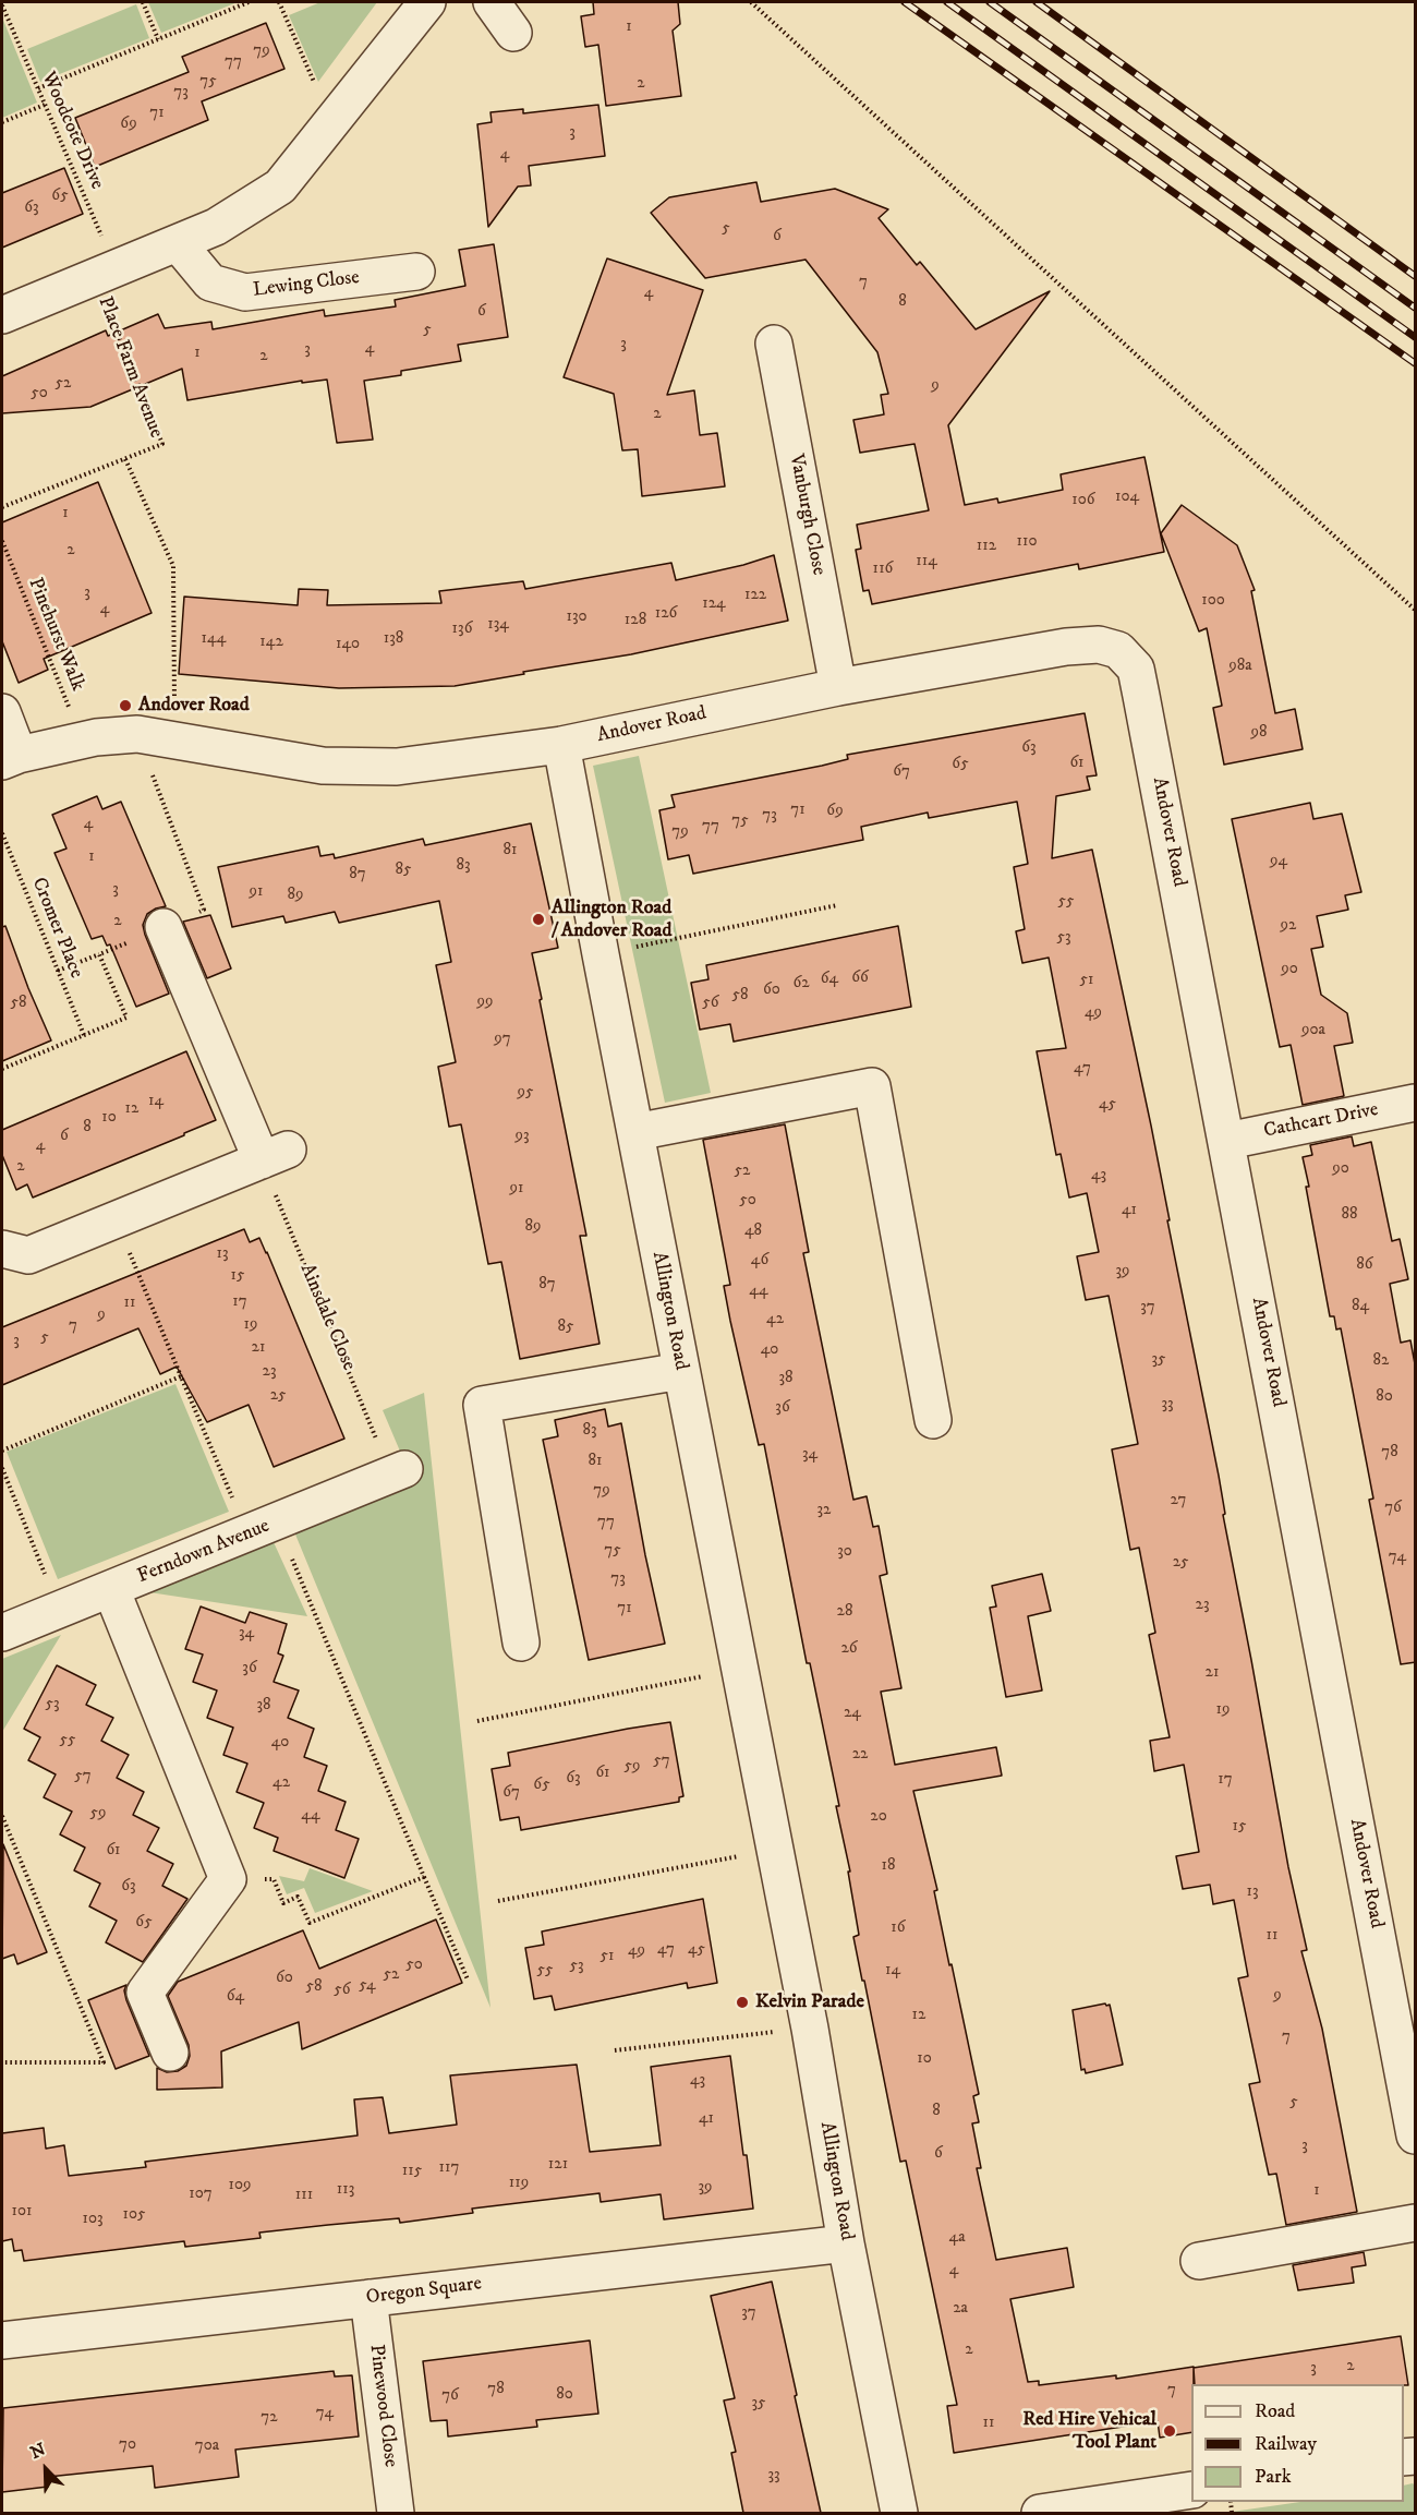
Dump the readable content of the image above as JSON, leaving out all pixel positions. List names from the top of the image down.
{
  "streets": {
    "street": [
      "Lewing Close",
      "Place Farm Avenue",
      "Vanburgh Close",
      "Andover Road",
      "Cathcart Drive",
      "Allington Road",
      "Ferndown Avenue",
      "Oregon Square",
      "Pinewood Close"
    ],
    "path": [
      "Woodcote Drive",
      "Pinehurst Walk",
      "Cromer Place",
      "Ainsdale Close"
    ]
  },
  "crossings": [
    ["Woodcote Drive", "Place Farm Avenue"],
    ["Lewing Close", "Place Farm Avenue"],
    ["Vanburgh Close", "Andover Road"],
    ["Pinehurst Walk", "Andover Road"],
    ["Andover Road", "Cathcart Drive"],
    ["Andover Road", "Allington Road"],
    ["Allington Road", "Oregon Square"],
    ["Ainsdale Close", "Ferndown Avenue"],
    ["Oregon Square", "Pinewood Close"]
  ],
  "places": [
    "Andover Road",
    "Allington Road / Andover Road",
    "Kelvin Parade",
    "Red Hire Vehical Tool Plant"
  ],
  "house_numbers": [
    "1",
    "79",
    "77",
    "75",
    "2",
    "73",
    "71",
    "69",
    "3",
    "4",
    "65",
    "63",
    "5",
    "6",
    "7",
    "4",
    "8",
    "6",
    "5",
    "3",
    "4",
    "3",
    "1",
    "2",
    "52",
    "9",
    "50",
    "2",
    "104",
    "106",
    "1",
    "110",
    "112",
    "2",
    "114",
    "116",
    "3",
    "122",
    "100",
    "124",
    "4",
    "126",
    "130",
    "128",
    "134",
    "136",
    "144",
    "138",
    "142",
    "140",
    "98a",
    "98",
    "63",
    "61",
    "65",
    "67",
    "71",
    "69",
    "73",
    "75",
    "4",
    "77",
    "79",
    "81",
    "1",
    "94",
    "83",
    "85",
    "87",
    "3",
    "91",
    "89",
    "55",
    "2",
    "92",
    "53",
    "90",
    "66",
    "64",
    "51",
    "62",
    "60",
    "58",
    "99",
    "58",
    "56",
    "49",
    "90a",
    "97",
    "47",
    "95",
    "14",
    "45",
    "12",
    "10",
    "8",
    "6",
    "93",
    "4",
    "2",
    "90",
    "52",
    "43",
    "91",
    "50",
    "41",
    "88",
    "89",
    "48",
    "13",
    "46",
    "86",
    "39",
    "15",
    "87",
    "44",
    "17",
    "11",
    "84",
    "37",
    "9",
    "42",
    "19",
    "7",
    "85",
    "5",
    "3",
    "21",
    "40",
    "35",
    "82",
    "23",
    "38",
    "25",
    "80",
    "33",
    "36",
    "83",
    "78",
    "34",
    "81",
    "79",
    "27",
    "76",
    "32",
    "77",
    "75",
    "30",
    "74",
    "25",
    "73",
    "23",
    "71",
    "28",
    "34",
    "26",
    "36",
    "21",
    "53",
    "38",
    "19",
    "24",
    "55",
    "40",
    "22",
    "57",
    "59",
    "61",
    "57",
    "63",
    "17",
    "42",
    "65",
    "67",
    "59",
    "44",
    "20",
    "15",
    "61",
    "18",
    "63",
    "13",
    "65",
    "16",
    "11",
    "47",
    "45",
    "49",
    "51",
    "50",
    "53",
    "55",
    "14",
    "52",
    "60",
    "54",
    "58",
    "56",
    "9",
    "64",
    "12",
    "7",
    "10",
    "43",
    "5",
    "8",
    "41",
    "3",
    "6",
    "121",
    "117",
    "115",
    "119",
    "109",
    "39",
    "113",
    "1",
    "107",
    "111",
    "101",
    "105",
    "103",
    "4a",
    "4",
    "2a",
    "37",
    "2",
    "2",
    "3",
    "78",
    "7",
    "80",
    "76",
    "35",
    "74",
    "72",
    "11",
    "70",
    "70a",
    "33"
  ],
  "legend": ["Road", "Railway", "Park"],
  "north": "top left"
}
